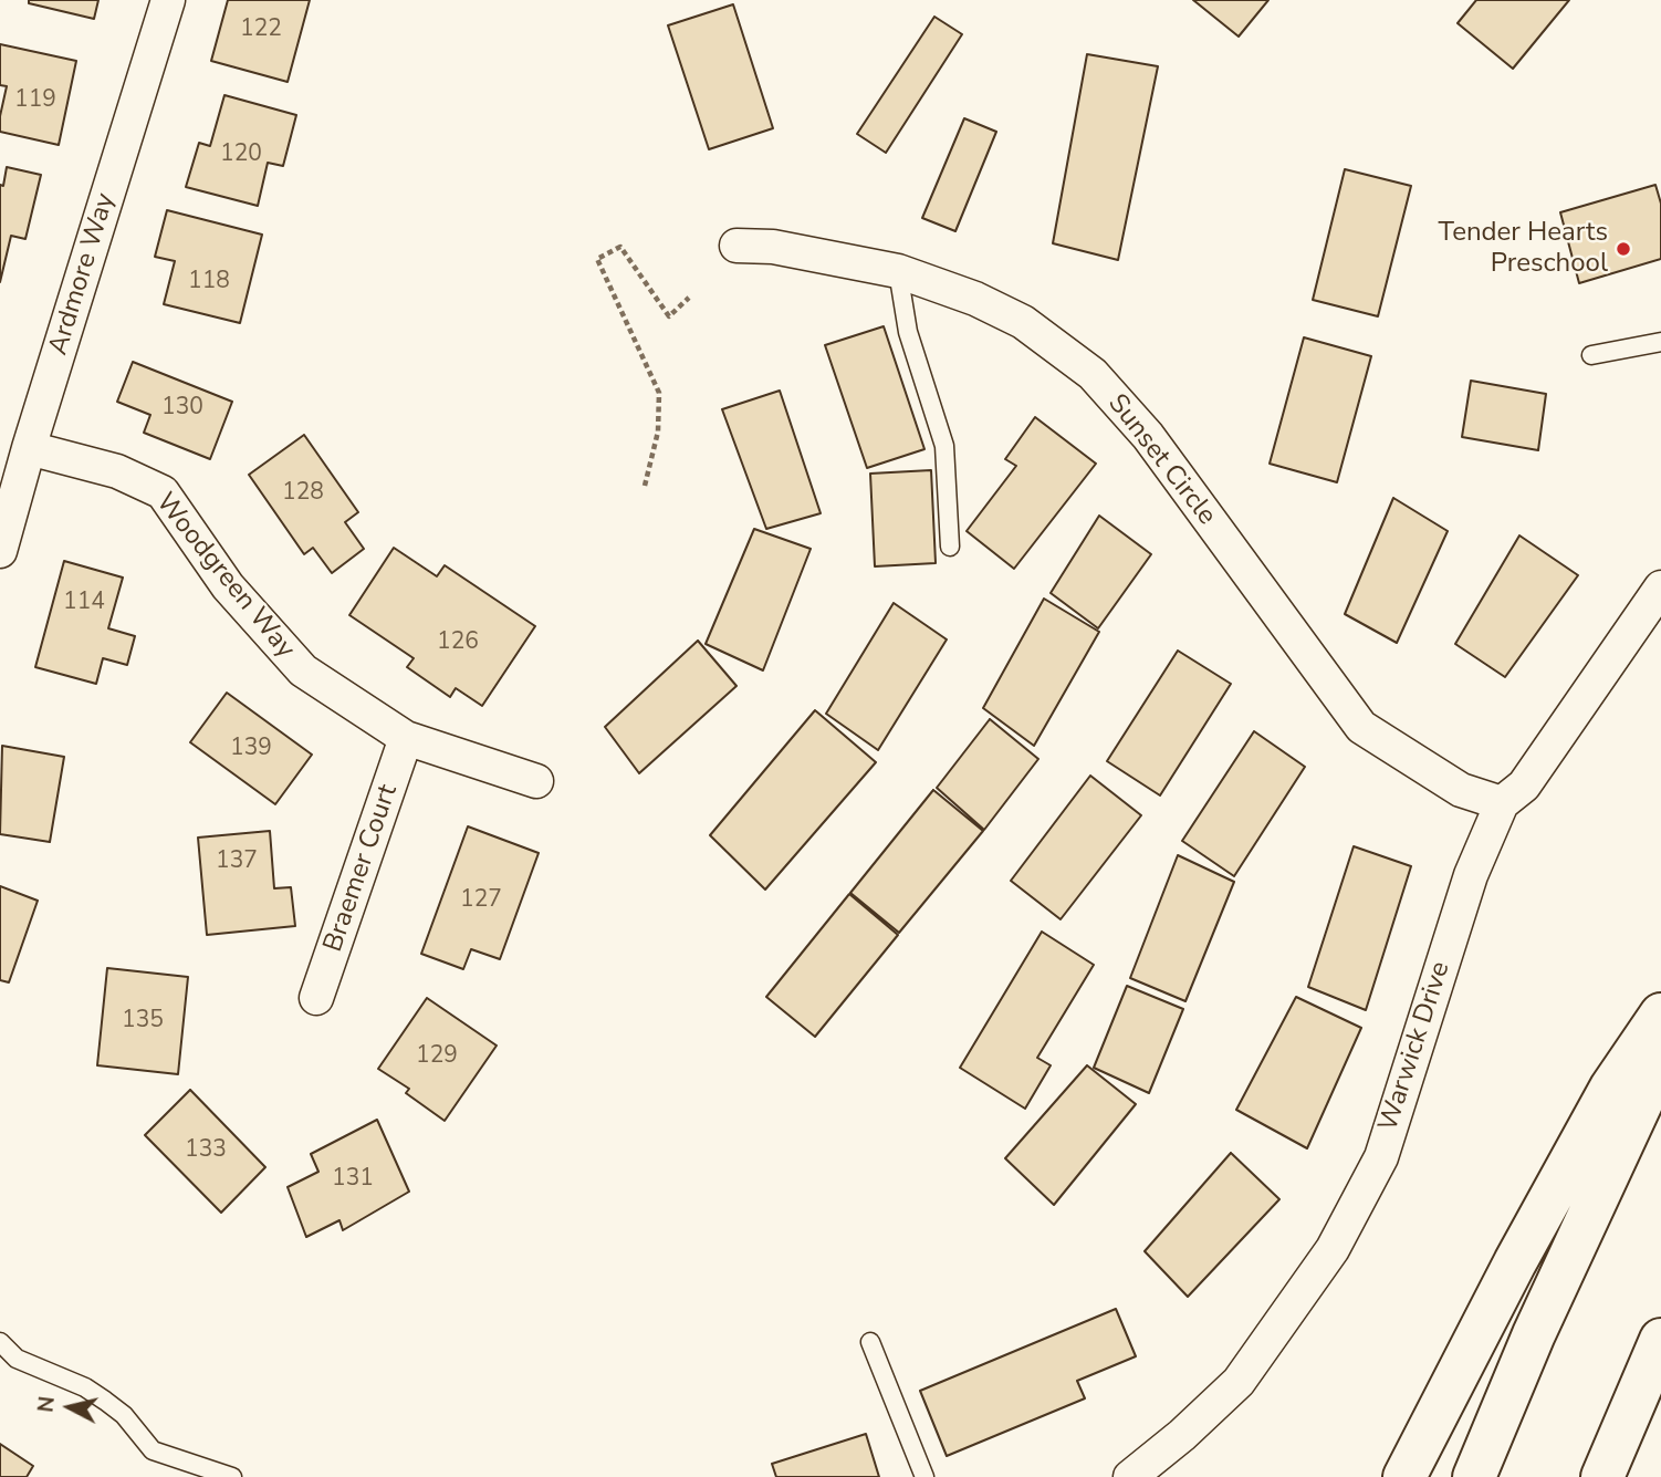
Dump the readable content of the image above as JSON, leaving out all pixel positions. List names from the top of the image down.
{
  "streets": {
    "street": [
      "Ardmore Way",
      "Sunset Circle",
      "Woodgreen Way",
      "Braemer Court",
      "Warwick Drive"
    ]
  },
  "crossings": [
    ["Ardmore Way", "Woodgreen Way"],
    ["Sunset Circle", "Warwick Drive"],
    ["Woodgreen Way", "Braemer Court"]
  ],
  "places": ["Tender Hearts Preschool"],
  "house_numbers": [
    "122",
    "119",
    "120",
    "118",
    "130",
    "128",
    "114",
    "126",
    "139",
    "137",
    "127",
    "135",
    "129",
    "133",
    "131"
  ],
  "north": "left"
}
